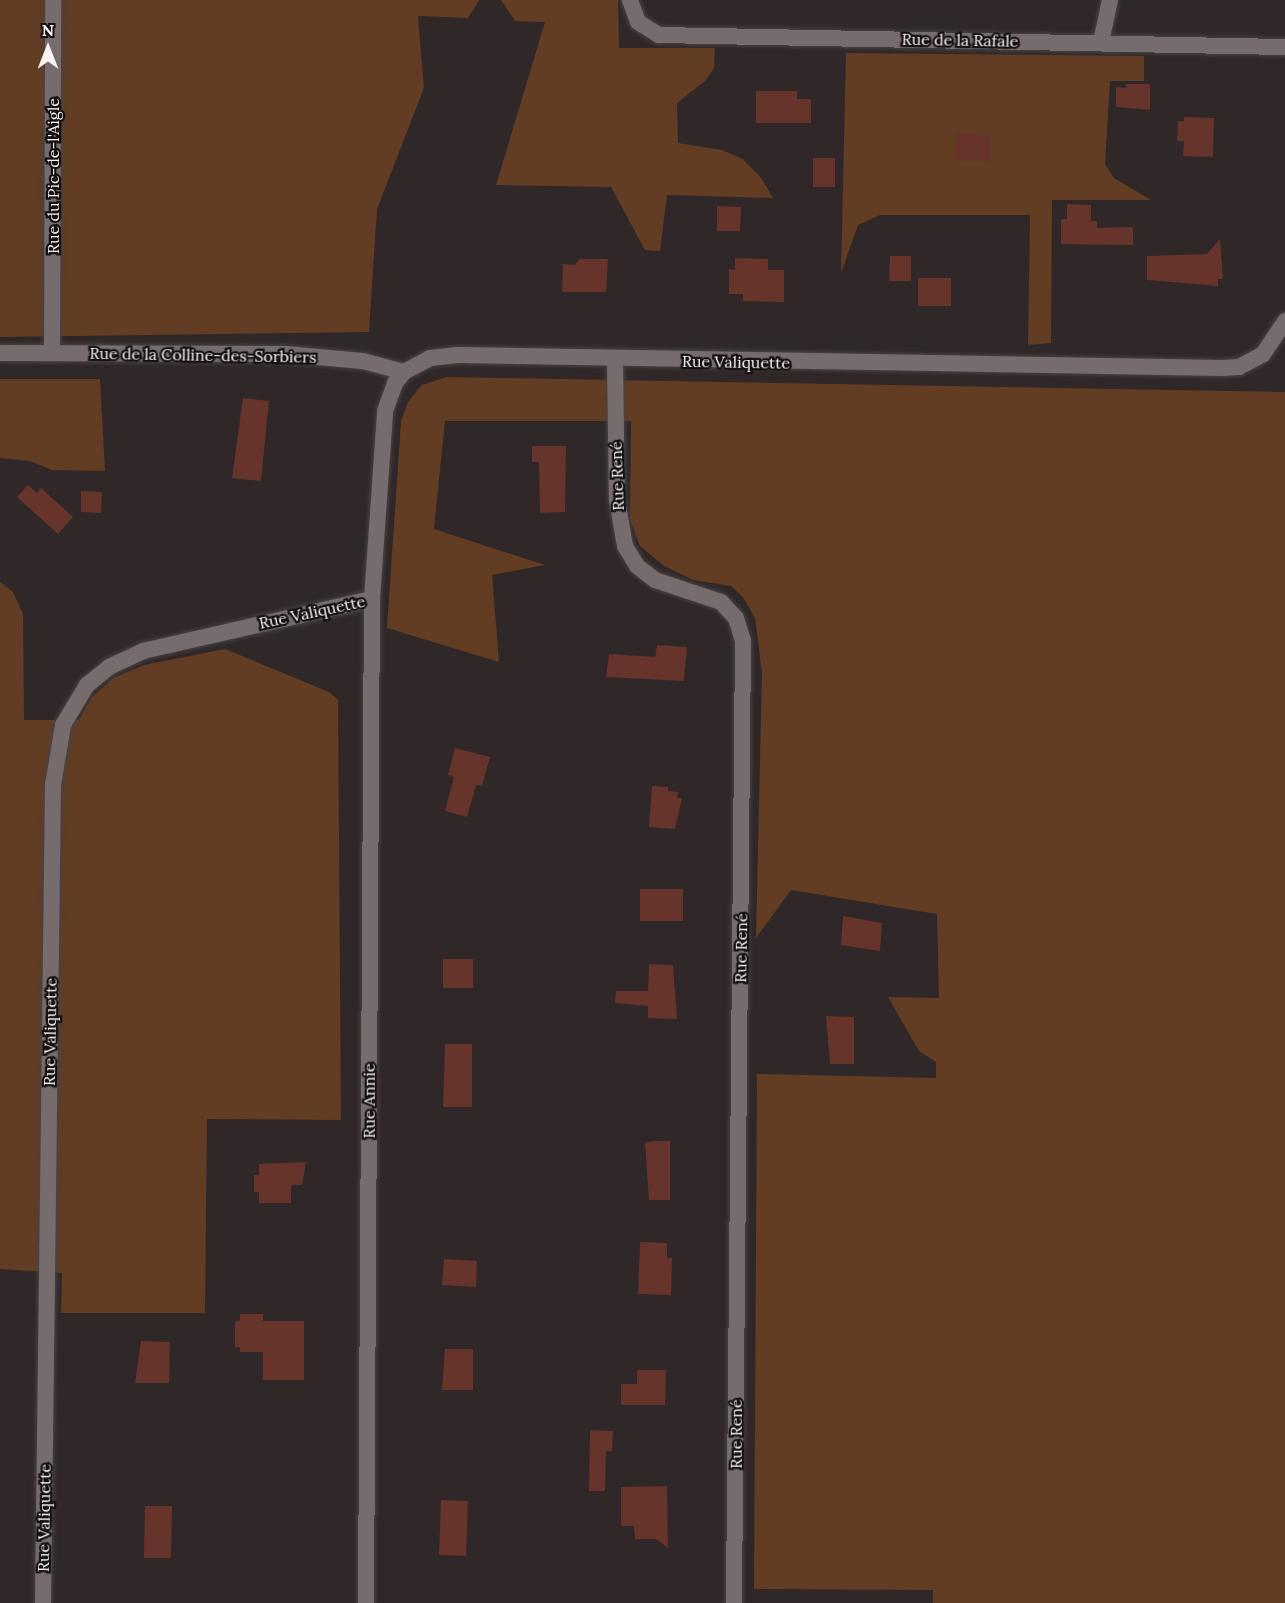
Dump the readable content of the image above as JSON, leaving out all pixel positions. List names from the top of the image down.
{
  "streets": {
    "street": [
      "Rue de la Rafale",
      "Rue du Pic-de-l'Aigle",
      "Rue de la Colline-des-Sorbiers",
      "Rue Valiquette",
      "Rue René",
      "Rue Annie"
    ]
  },
  "crossings": [
    ["Rue du Pic-de-l'Aigle", "Rue de la Colline-des-Sorbiers"],
    ["Rue de la Colline-des-Sorbiers", "Rue Valiquette"],
    ["Rue Valiquette", "Rue René"],
    ["Rue Valiquette", "Rue Annie"]
  ],
  "north": "top"
}
